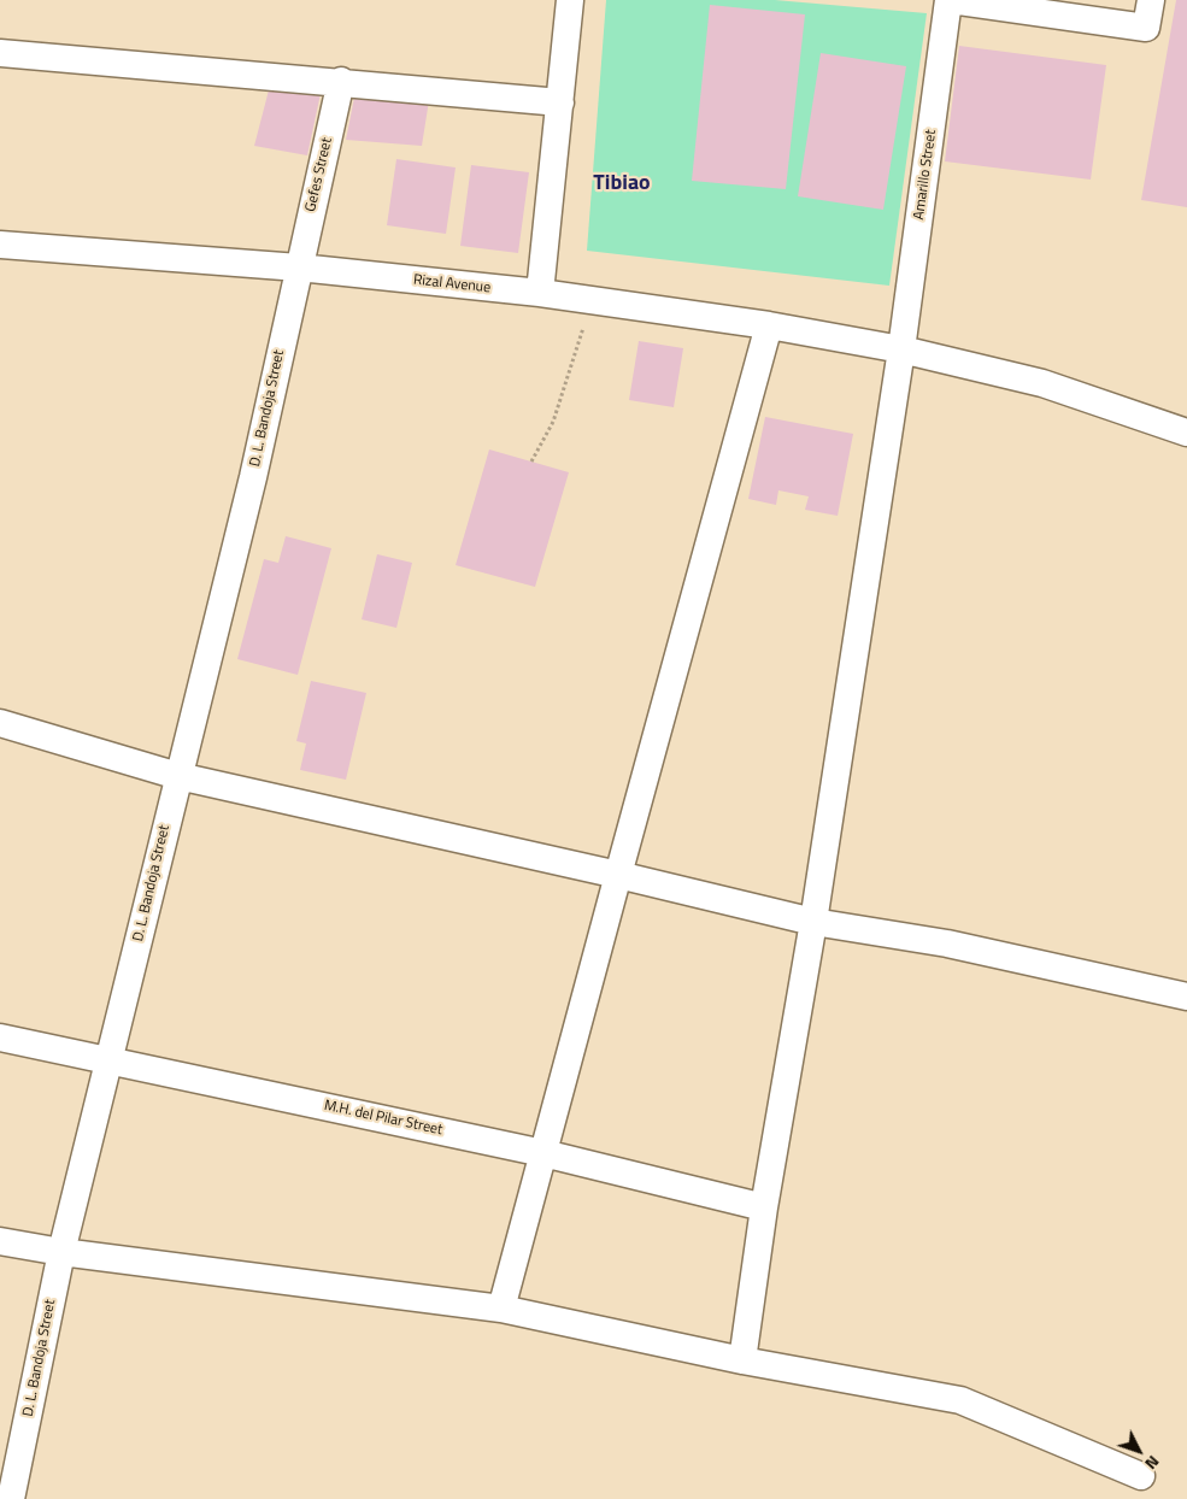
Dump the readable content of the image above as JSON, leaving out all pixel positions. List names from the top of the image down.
{
  "streets": {
    "street": [
      "Gefes Street",
      "Amarillo Street",
      "Rizal Avenue",
      "D. L. Bandoja Street",
      "M.H. del Pilar Street"
    ]
  },
  "crossings": [
    ["Gefes Street", "Rizal Avenue"],
    ["Gefes Street", "D. L. Bandoja Street"],
    ["Amarillo Street", "Rizal Avenue"],
    ["Amarillo Street", "M.H. del Pilar Street"],
    ["Rizal Avenue", "D. L. Bandoja Street"],
    ["D. L. Bandoja Street", "M.H. del Pilar Street"]
  ],
  "districts": ["Tibiao"],
  "north": "bottom right"
}
